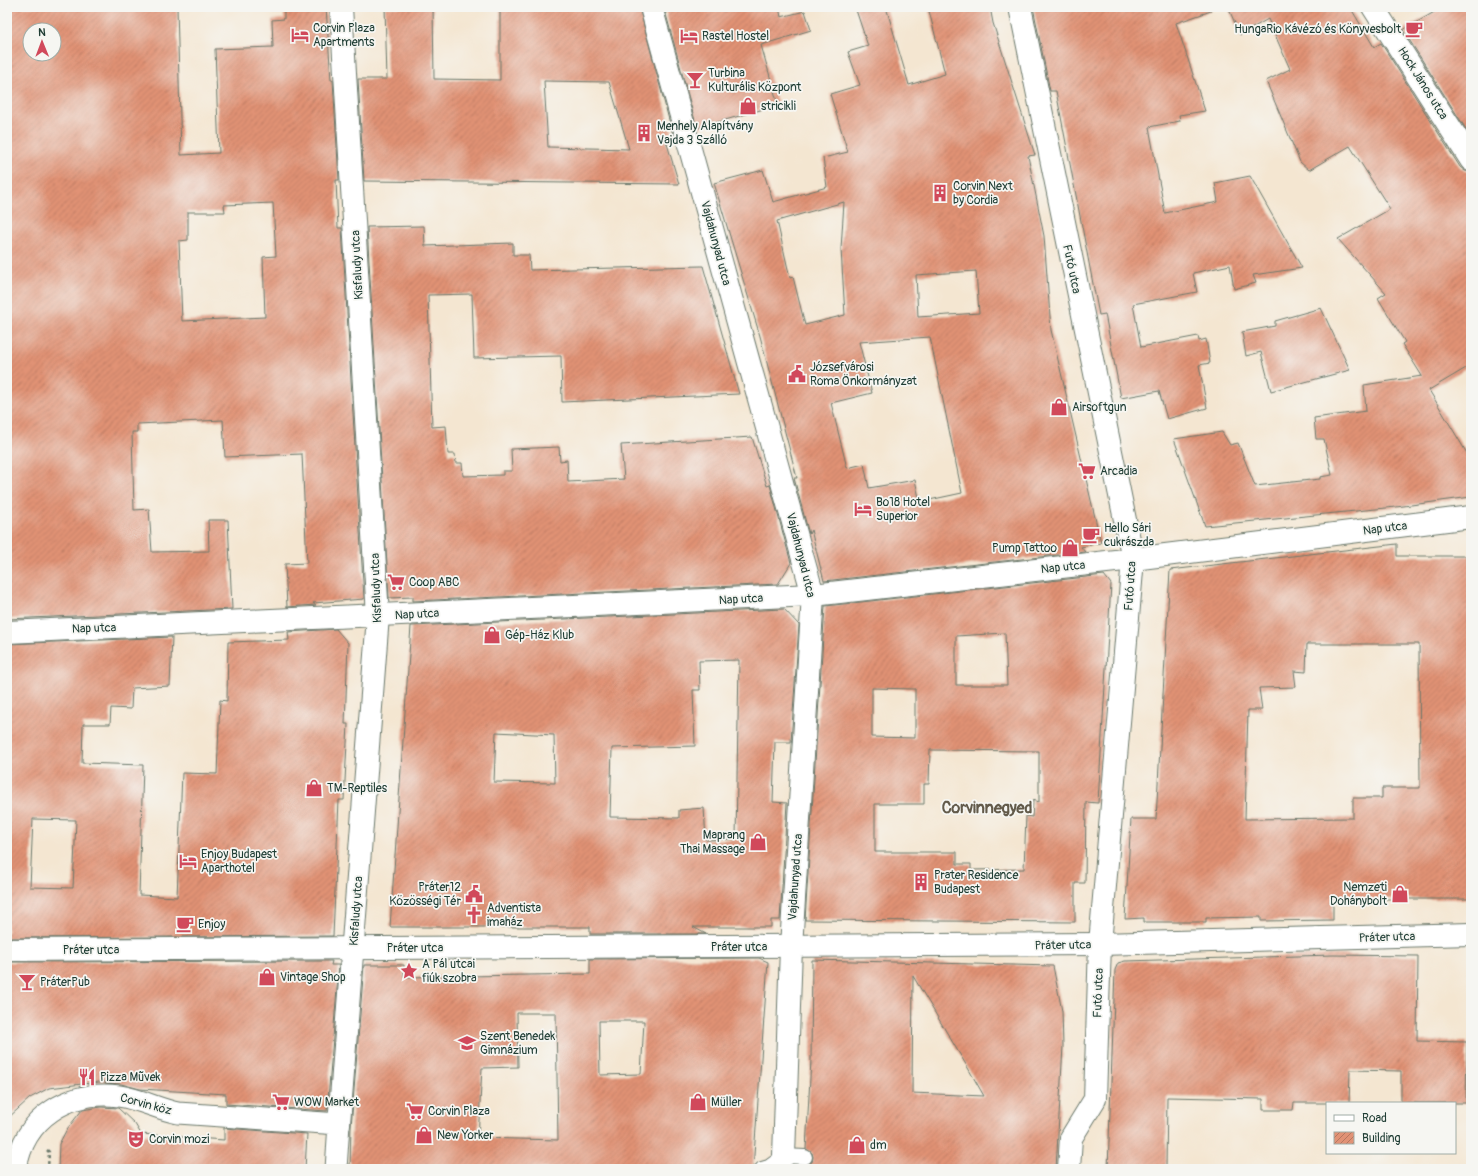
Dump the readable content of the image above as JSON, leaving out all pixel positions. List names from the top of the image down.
{
  "streets": {
    "street": [
      "Hock János utca",
      "Vajdahunyad utca",
      "Kisfaludy utca",
      "Futó utca",
      "Nap utca",
      "Práter utca",
      "Corvin köz"
    ]
  },
  "crossings": [
    ["Vajdahunyad utca", "Nap utca"],
    ["Vajdahunyad utca", "Práter utca"],
    ["Kisfaludy utca", "Nap utca"],
    ["Kisfaludy utca", "Práter utca"],
    ["Kisfaludy utca", "Corvin köz"],
    ["Futó utca", "Nap utca"],
    ["Futó utca", "Práter utca"]
  ],
  "districts": ["Corvinnegyed"],
  "places": {
    "cafe": ["HungaRio Kávézó és Könyvesbolt", "Hello Sári cukrászda", "Enjoy"],
    "hotel": [
      "Corvin Plaza Apartments",
      "Rastel Hostel",
      "Bo18 Hotel Superior",
      "Enjoy Budapest Aparthotel"
    ],
    "bar": ["Turbina Kulturális Központ", "PráterPub"],
    "shop": [
      "stricikli",
      "Airsoftgun",
      "Pump Tattoo",
      "Gép-Ház Klub",
      "TM-Reptiles",
      "Maprang Thai Massage",
      "Nemzeti Dohánybolt",
      "Vintage Shop",
      "Müller",
      "New Yorker",
      "dm"
    ],
    "building": ["Menhely Alapítvány Vajda 3 Szálló", "Corvin Next by Cordia", "Prater Residence Budapest"],
    "public building": ["Józsefvárosi Roma Önkormányzat", "Práter12 Közösségi Tér"],
    "supermarket": [
      "Arcadia",
      "Coop ABC",
      "WOW Market",
      "Corvin Plaza"
    ],
    "church": ["Adventista imaház"],
    "place": ["A Pál utcai fiúk szobra"],
    "school or university": ["Szent Benedek Gimnázium"],
    "restaurant": ["Pizza Mũvek"],
    "theatre": ["Corvin mozi"]
  },
  "legend": ["Road", "Building"],
  "north": "top"
}
